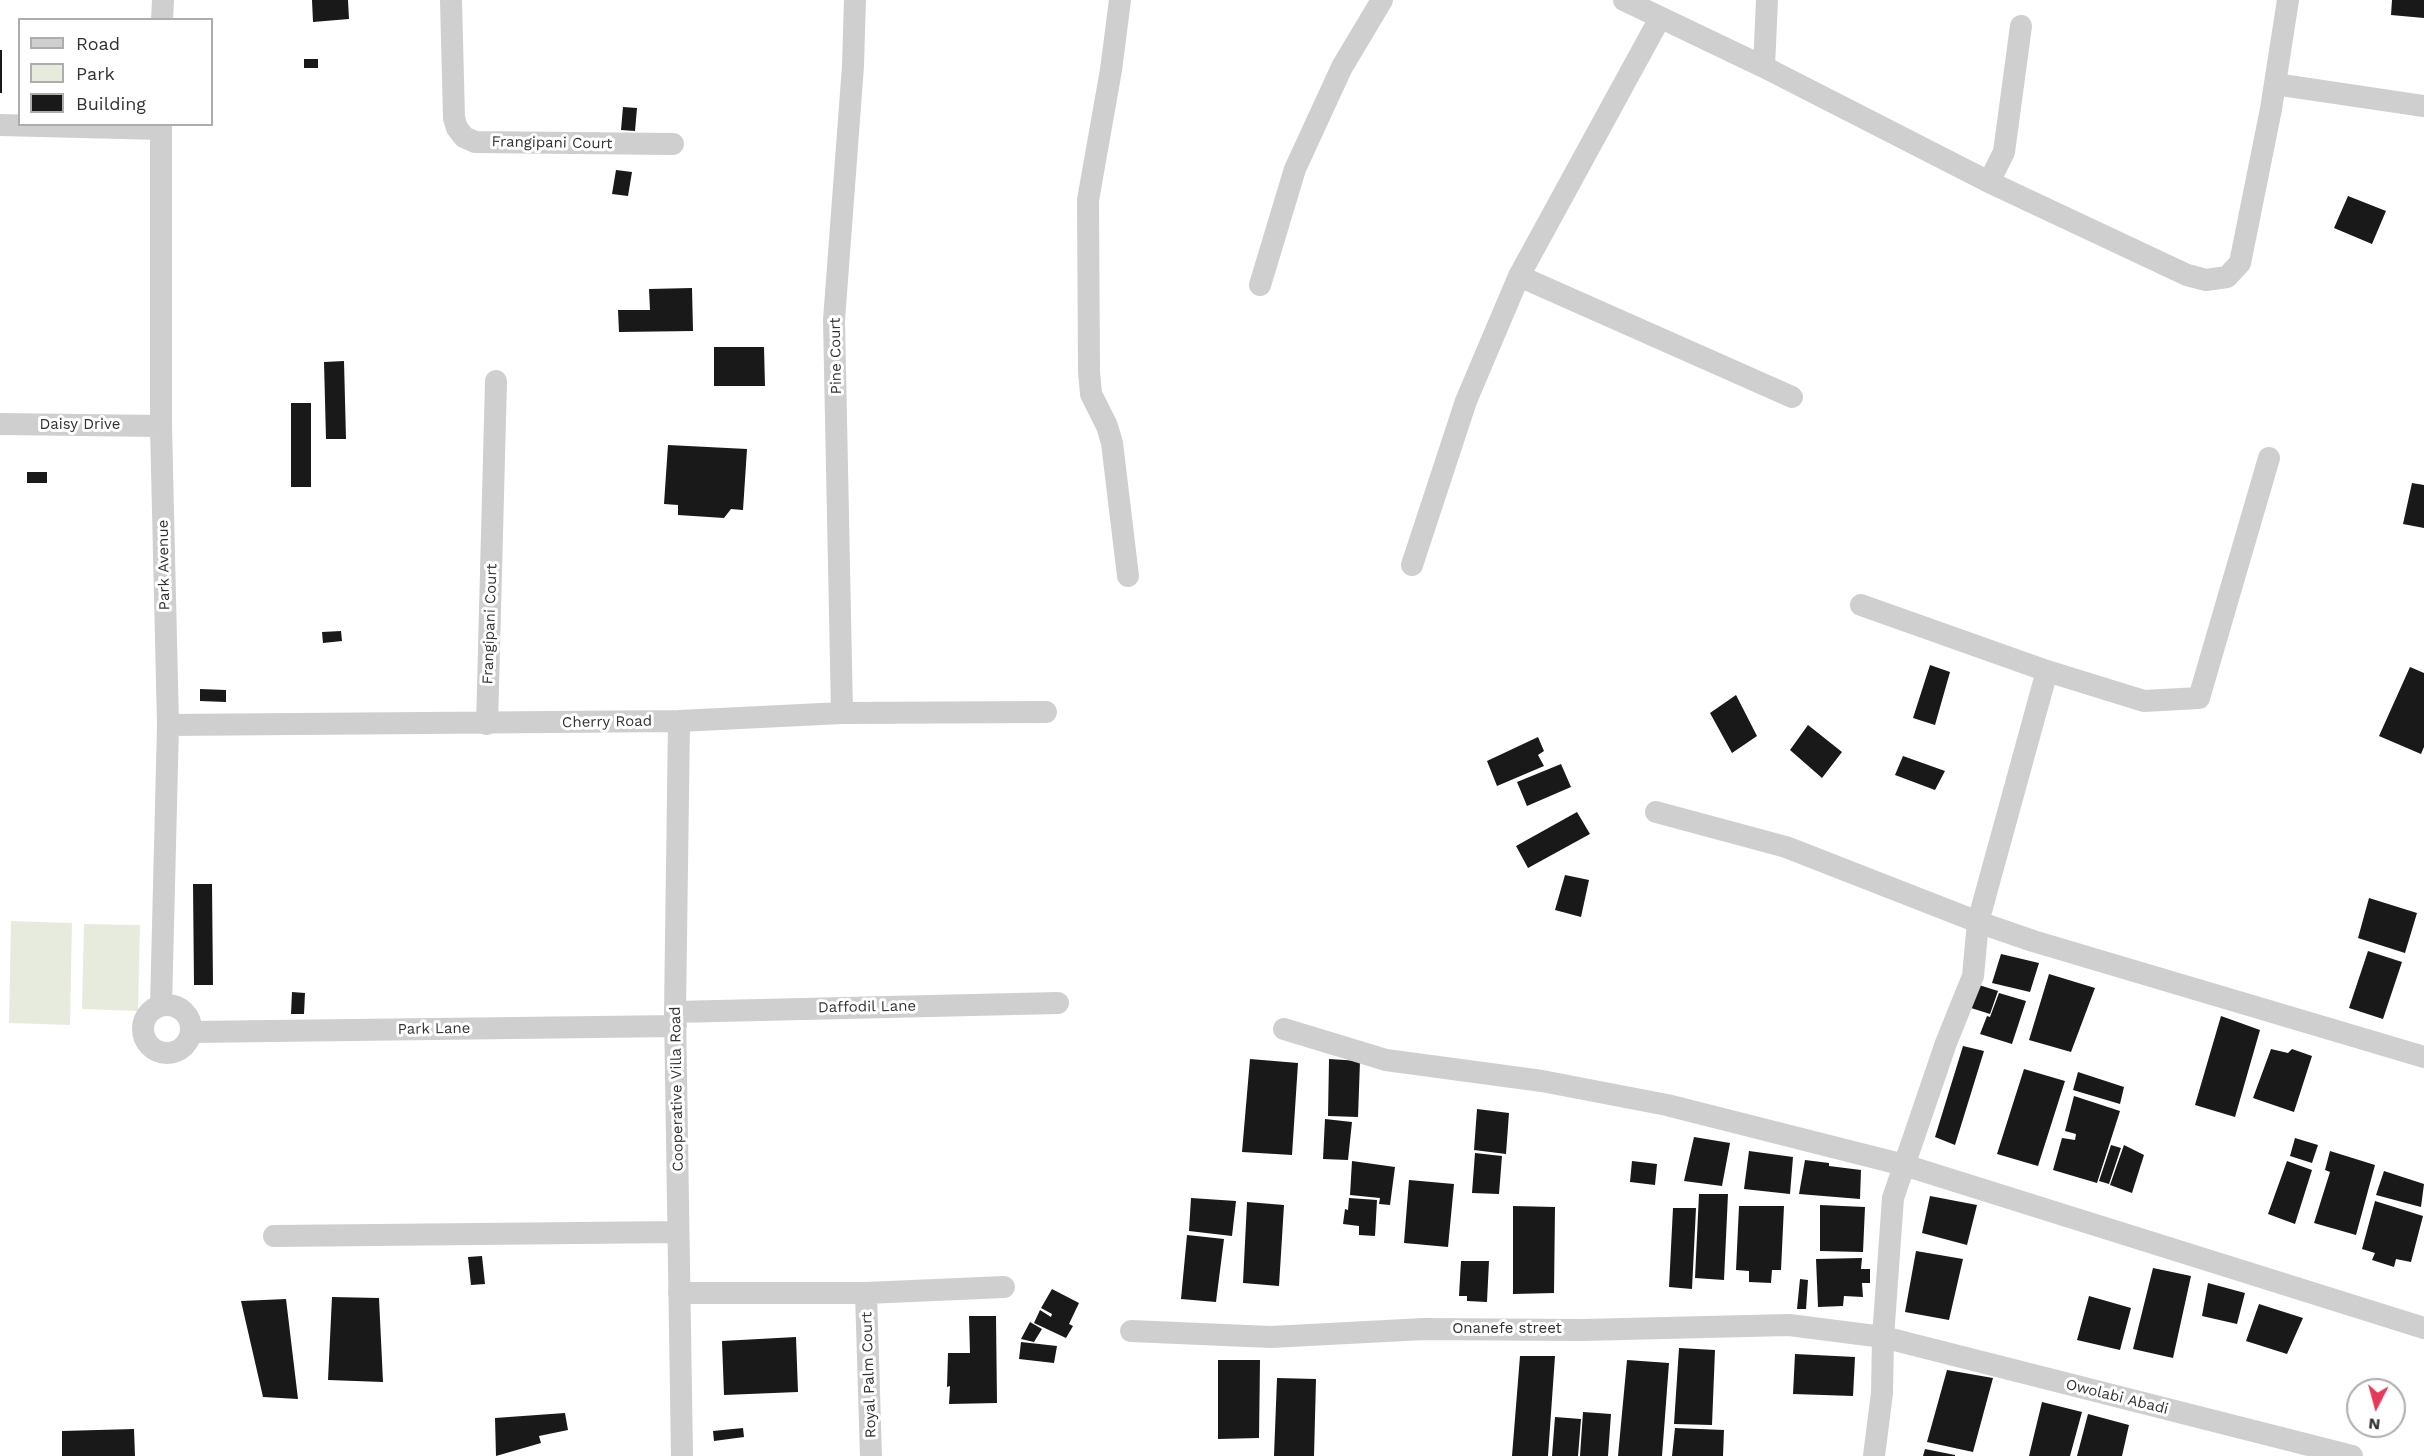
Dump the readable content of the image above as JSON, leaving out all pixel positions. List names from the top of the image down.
{
  "streets": {
    "street": [
      "Frangipani Court",
      "Pine Court",
      "Daisy Drive",
      "Park Avenue",
      "Cherry Road",
      "Daffodil Lane",
      "Park Lane",
      "Cooperative Villa Road",
      "Onanefe street",
      "Royal Palm Court",
      "Owolabi Abadi"
    ]
  },
  "crossings": [
    ["Frangipani Court", "Cherry Road"],
    ["Pine Court", "Cherry Road"],
    ["Daisy Drive", "Park Avenue"],
    ["Park Avenue", "Cherry Road"],
    ["Park Avenue", "Park Lane"],
    ["Cherry Road", "Cooperative Villa Road"],
    ["Daffodil Lane", "Park Lane"],
    ["Daffodil Lane", "Cooperative Villa Road"],
    ["Park Lane", "Cooperative Villa Road"],
    ["Onanefe street", "Owolabi Abadi"]
  ],
  "legend": ["Road", "Park", "Building"],
  "north": "bottom"
}
